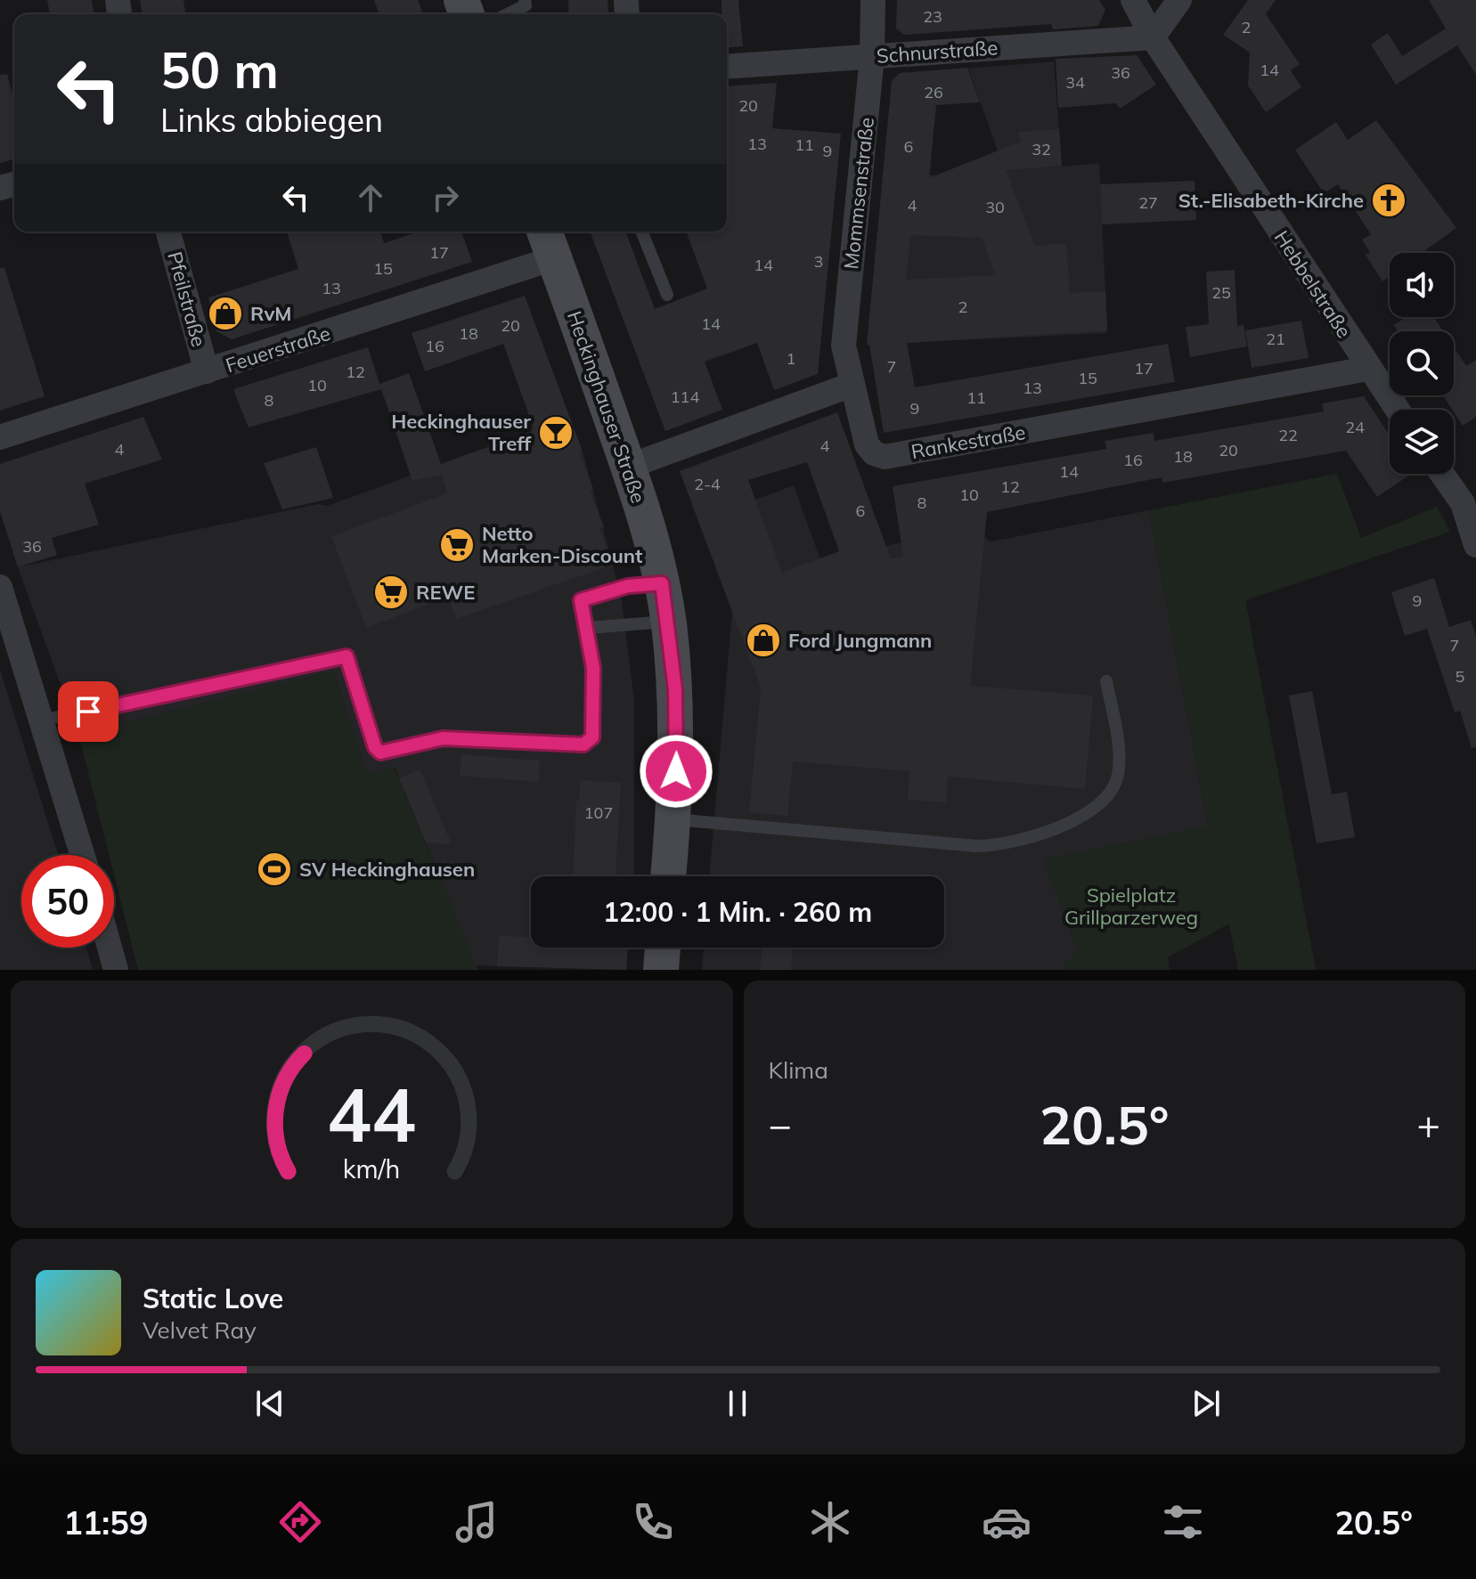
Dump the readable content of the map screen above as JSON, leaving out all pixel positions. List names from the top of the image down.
{
  "streets": {
    "main road": ["Heckinghauser Straße"],
    "street": [
      "Schnurstraße",
      "Mommsenstraße",
      "Hebbelstraße",
      "Pfeilstraße",
      "Feuerstraße",
      "Rankestraße"
    ]
  },
  "crossings": [
    ["Schnurstraße", "Mommsenstraße"],
    ["Schnurstraße", "Hebbelstraße"],
    ["Mommsenstraße", "Rankestraße"],
    ["Hebbelstraße", "Rankestraße"],
    ["Pfeilstraße", "Feuerstraße"],
    ["Feuerstraße", "Heckinghauser Straße"]
  ],
  "parks": ["Spielplatz Grillparzerweg"],
  "places": {
    "church": ["St.-Elisabeth-Kirche"],
    "shop": ["RvM", "Ford Jungmann"],
    "bar": ["Heckinghauser Treff"],
    "supermarket": ["Netto Marken-Discount", "REWE"],
    "sports": ["SV Heckinghausen"]
  },
  "house_numbers": [
    "23",
    "2",
    "14",
    "36",
    "34",
    "26",
    "20",
    "13",
    "11",
    "6",
    "32",
    "9",
    "27",
    "4",
    "30",
    "17",
    "3",
    "14",
    "15",
    "13",
    "25",
    "2",
    "14",
    "20",
    "18",
    "21",
    "16",
    "1",
    "7",
    "17",
    "12",
    "15",
    "10",
    "13",
    "114",
    "11",
    "8",
    "9",
    "24",
    "22",
    "4",
    "4",
    "20",
    "18",
    "16",
    "14",
    "2-4",
    "12",
    "10",
    "8",
    "6",
    "36",
    "9",
    "7",
    "5",
    "107"
  ],
  "page": {
    "turn": ["50 m", "Links abbiegen"],
    "limit": "50",
    "trip": "12:00 · 1 Min. · 260 m",
    "tile": "Klima",
    "heat": ["−", "20.5°", "+"],
    "song": ["Static Love", "Velvet Ray"],
    "tabs": ["11:59", "20.5°"],
    "gauge": ["44", "km/h"]
  }
}
